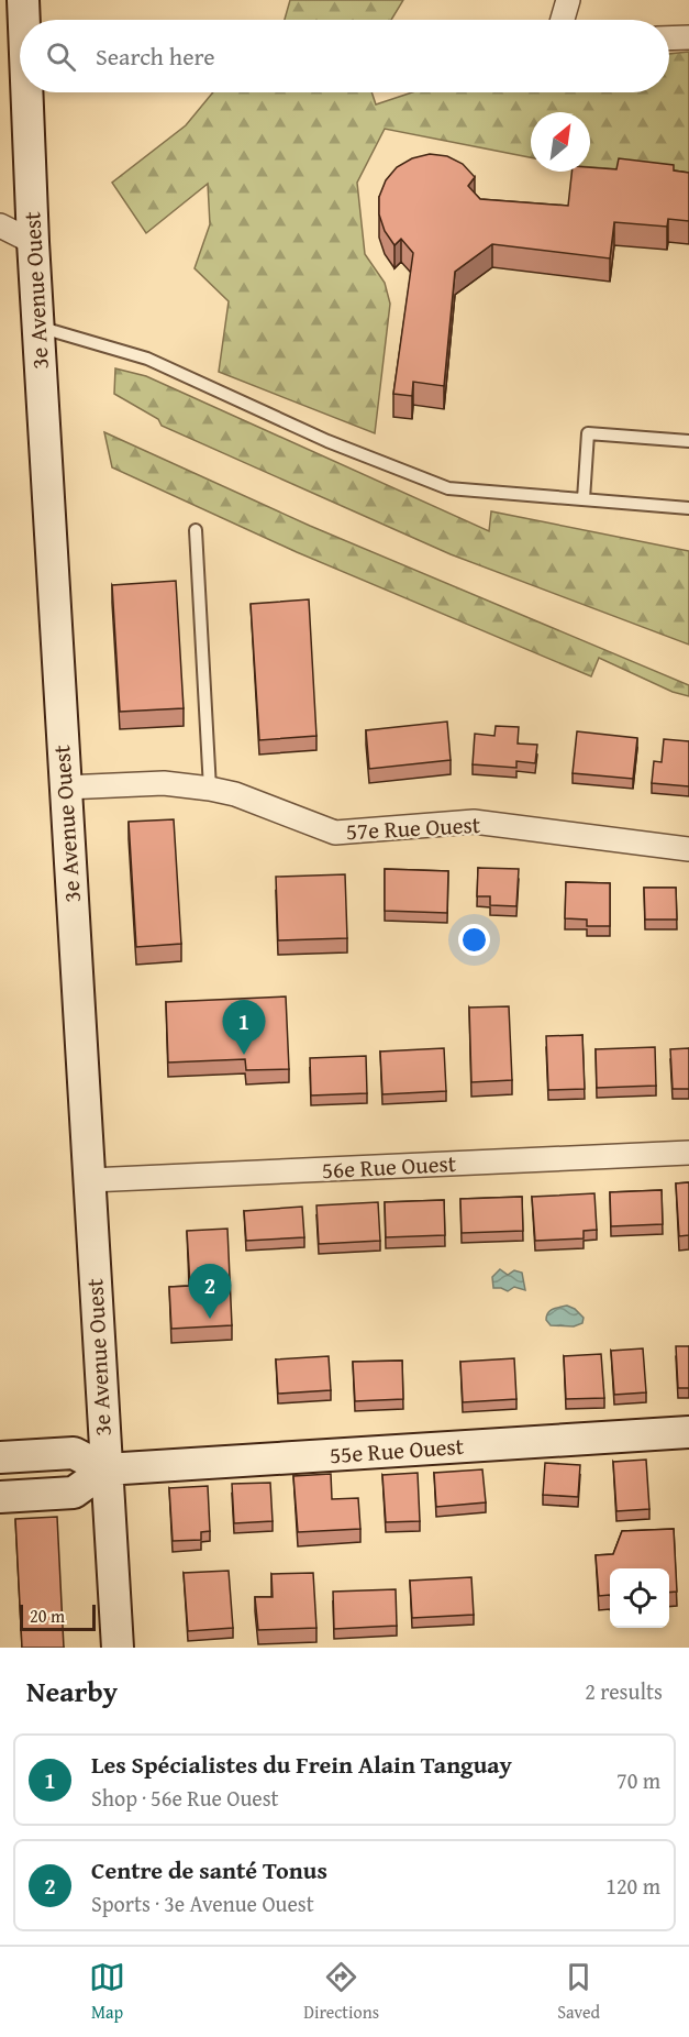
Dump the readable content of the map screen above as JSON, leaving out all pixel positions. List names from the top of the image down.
{
  "streets": {
    "street": [
      "3e Avenue Ouest",
      "57e Rue Ouest",
      "56e Rue Ouest",
      "55e Rue Ouest"
    ]
  },
  "crossings": [
    ["3e Avenue Ouest", "57e Rue Ouest"],
    ["3e Avenue Ouest", "56e Rue Ouest"],
    ["3e Avenue Ouest", "55e Rue Ouest"]
  ],
  "scale_bar": "20 m",
  "north": "top right",
  "page": {
    "search": "Search here",
    "pins": ["1", "2"],
    "scale": "20 m",
    "heading": ["Nearby", "2 results"],
    "list": [
      {
        "mark": "1",
        "name": "Les Spécialistes du Frein Alain Tanguay",
        "note": "Shop · 56e Rue Ouest",
        "value": "70 m"
      },
      {
        "mark": "2",
        "name": "Centre de santé Tonus",
        "note": "Sports · 3e Avenue Ouest",
        "value": "120 m"
      }
    ],
    "nav": ["Map", "Directions", "Saved"]
  }
}
